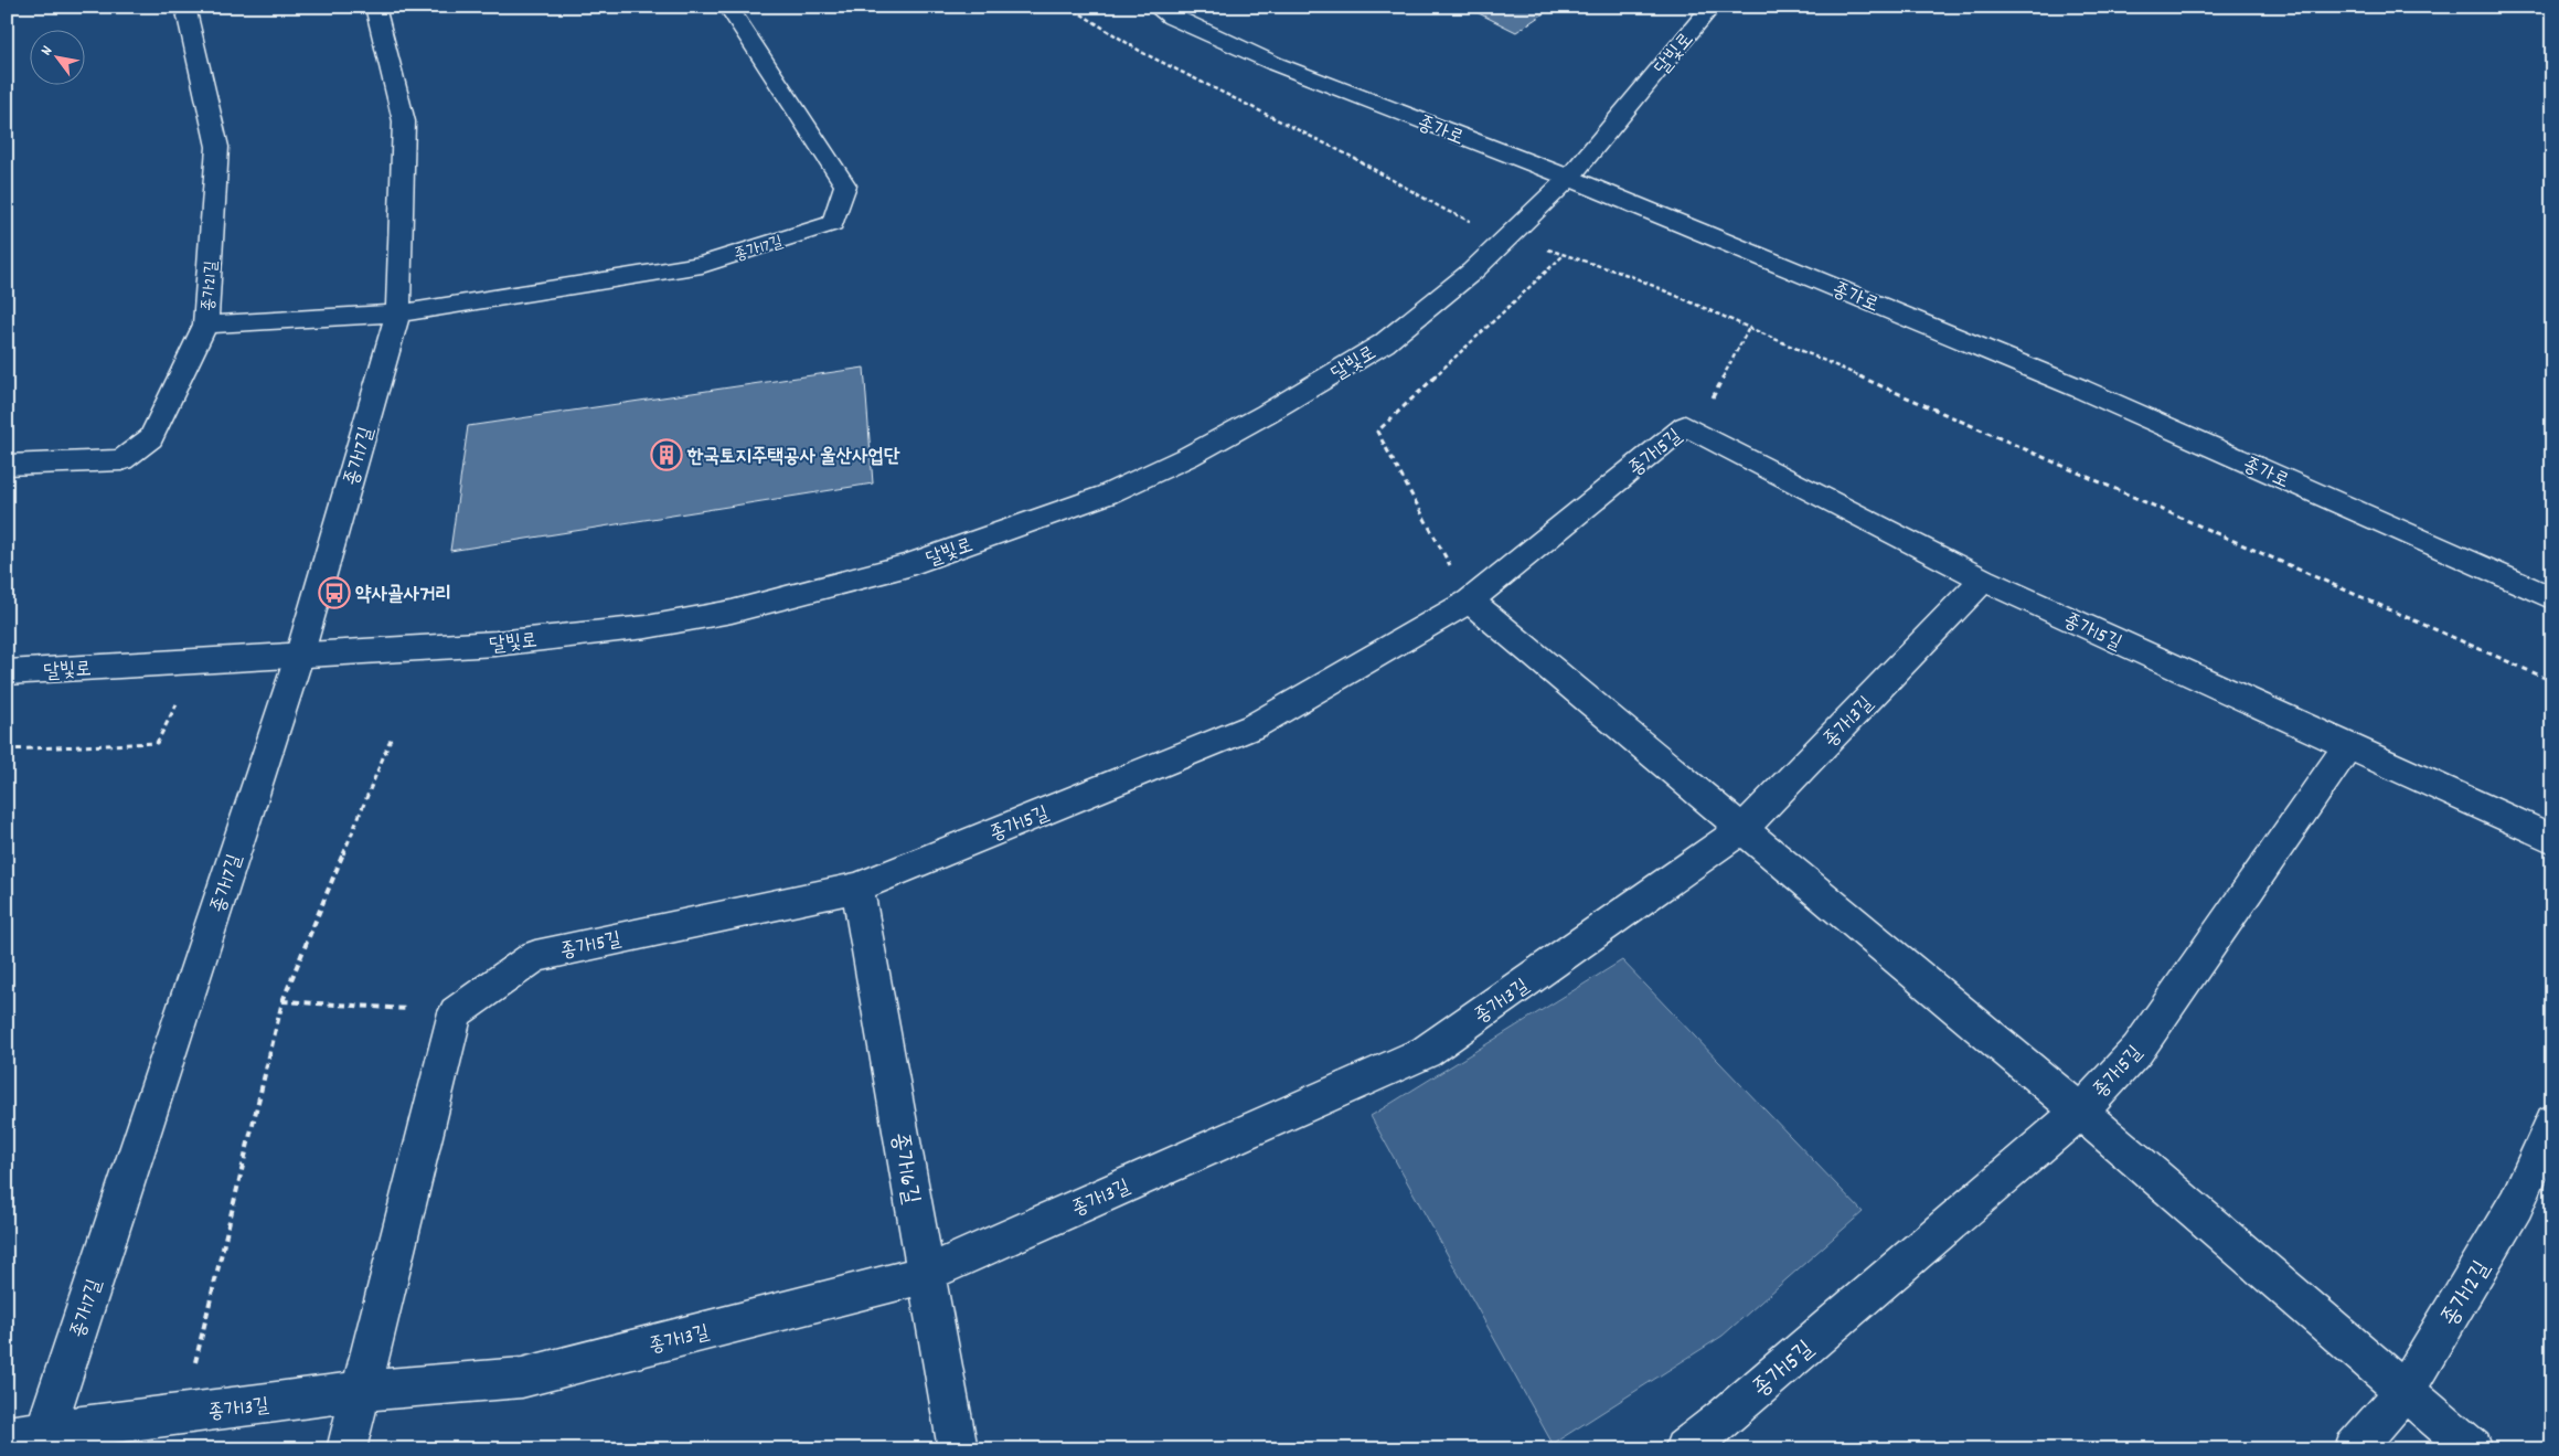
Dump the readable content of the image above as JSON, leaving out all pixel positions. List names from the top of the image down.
{
  "streets": {
    "street": [
      "달빛로",
      "종가로",
      "종가17길",
      "종가21길",
      "종가15길",
      "종가13길",
      "종가16길",
      "종가12길"
    ]
  },
  "crossings": [
    ["달빛로", "종가로"],
    ["달빛로", "종가17길"],
    ["종가17길", "종가13길"],
    ["종가15길", "종가13길"],
    ["종가15길", "종가16길"],
    ["종가15길", "종가12길"],
    ["종가13길", "종가16길"]
  ],
  "places": {
    "building": ["한국토지주택공사 울산사업단"],
    "bus stop": ["약사골사거리"]
  },
  "north": "top left"
}
